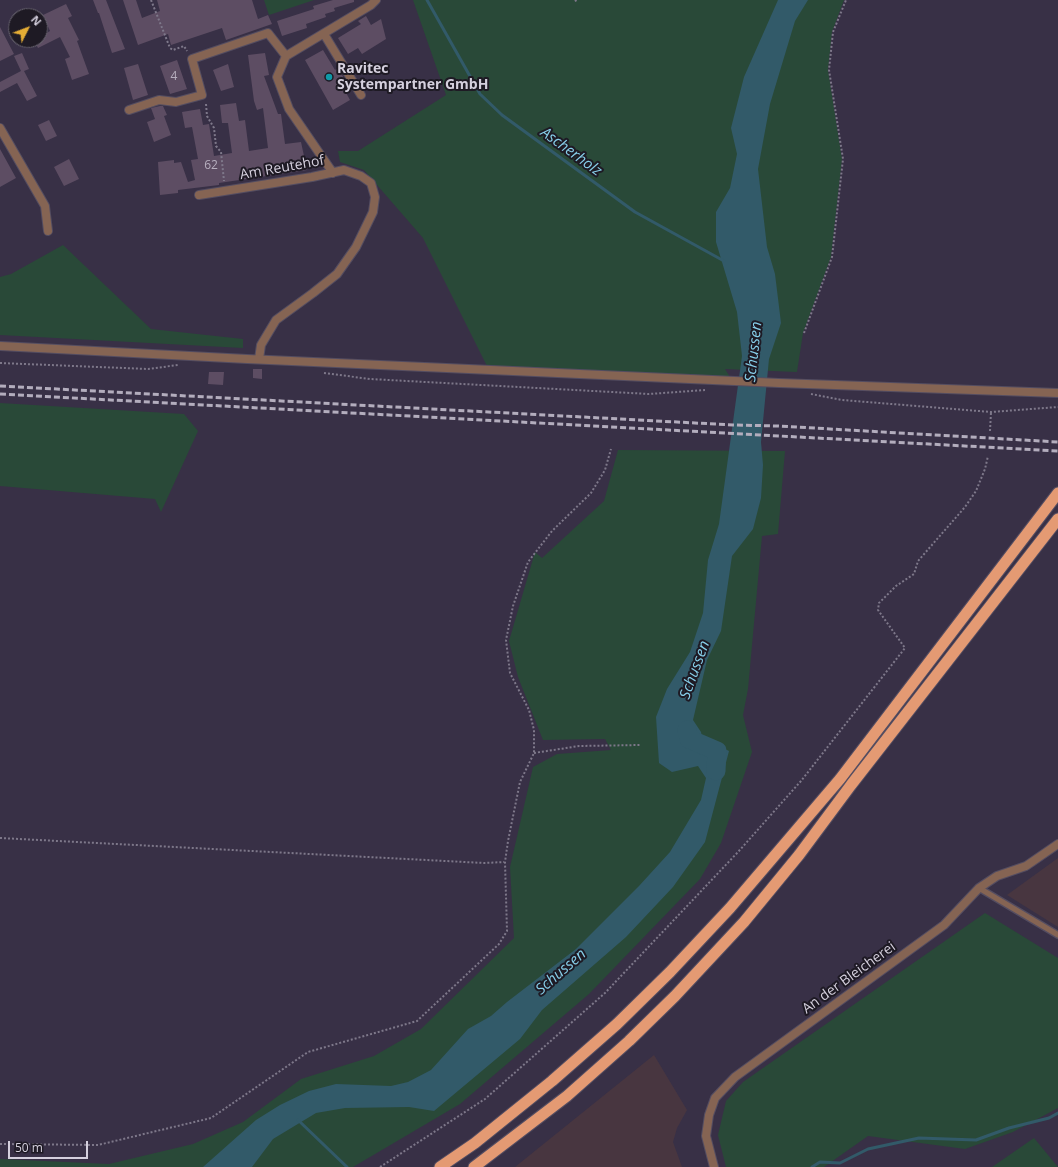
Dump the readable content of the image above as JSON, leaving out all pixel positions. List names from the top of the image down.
{
  "streets": {
    "street": ["Am Reutehof", "An der Bleicherei"]
  },
  "water": ["Ascherholz", "Schussen"],
  "places": ["Ravitec Systempartner GmbH"],
  "house_numbers": ["4", "62"],
  "scale_bar": "50 m",
  "north": "top right"
}
